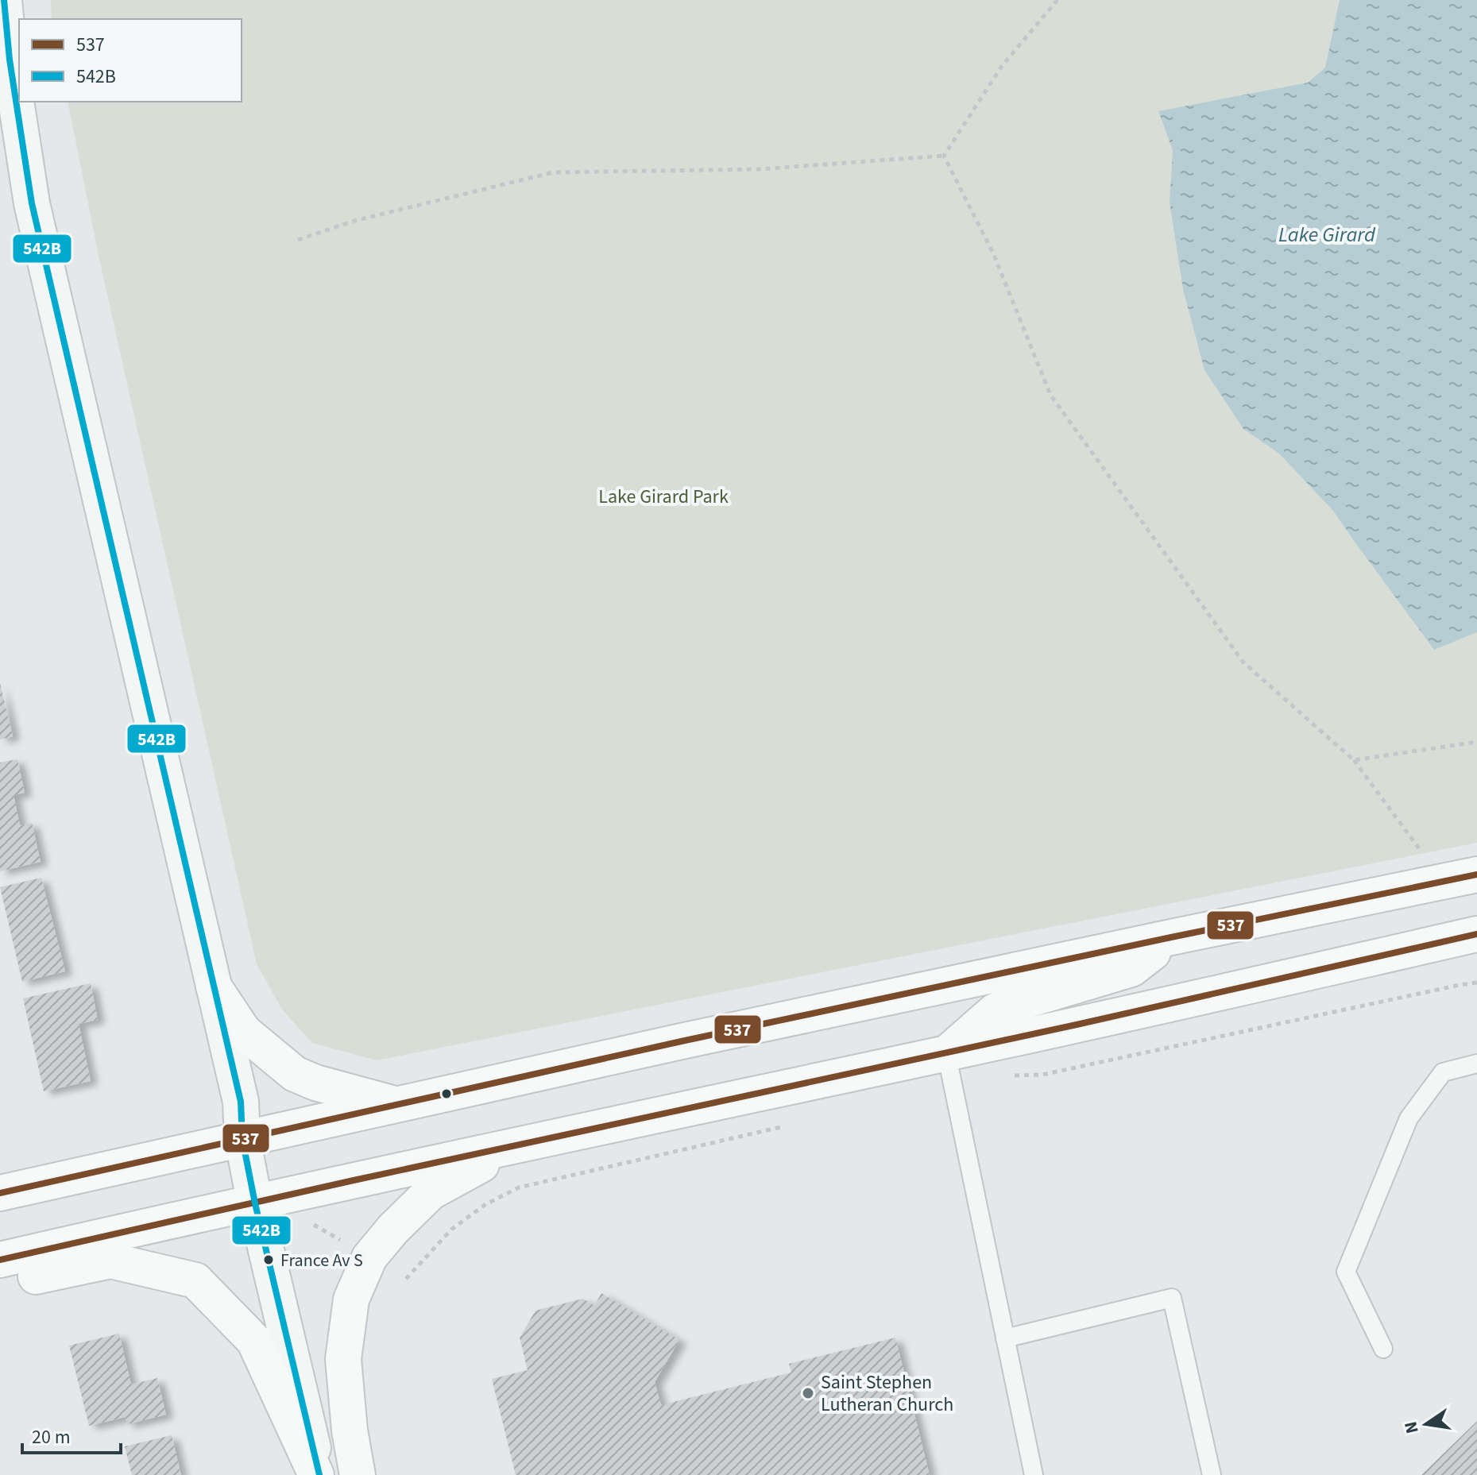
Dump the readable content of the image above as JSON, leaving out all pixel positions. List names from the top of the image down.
{
  "water": ["Lake Girard"],
  "parks": ["Lake Girard Park"],
  "places": ["France Av S", "Saint Stephen Lutheran Church"],
  "lines": ["transit line 542B", "transit line 537"],
  "legend": ["537", "542B"],
  "scale_bar": "20 m",
  "north": "left"
}
